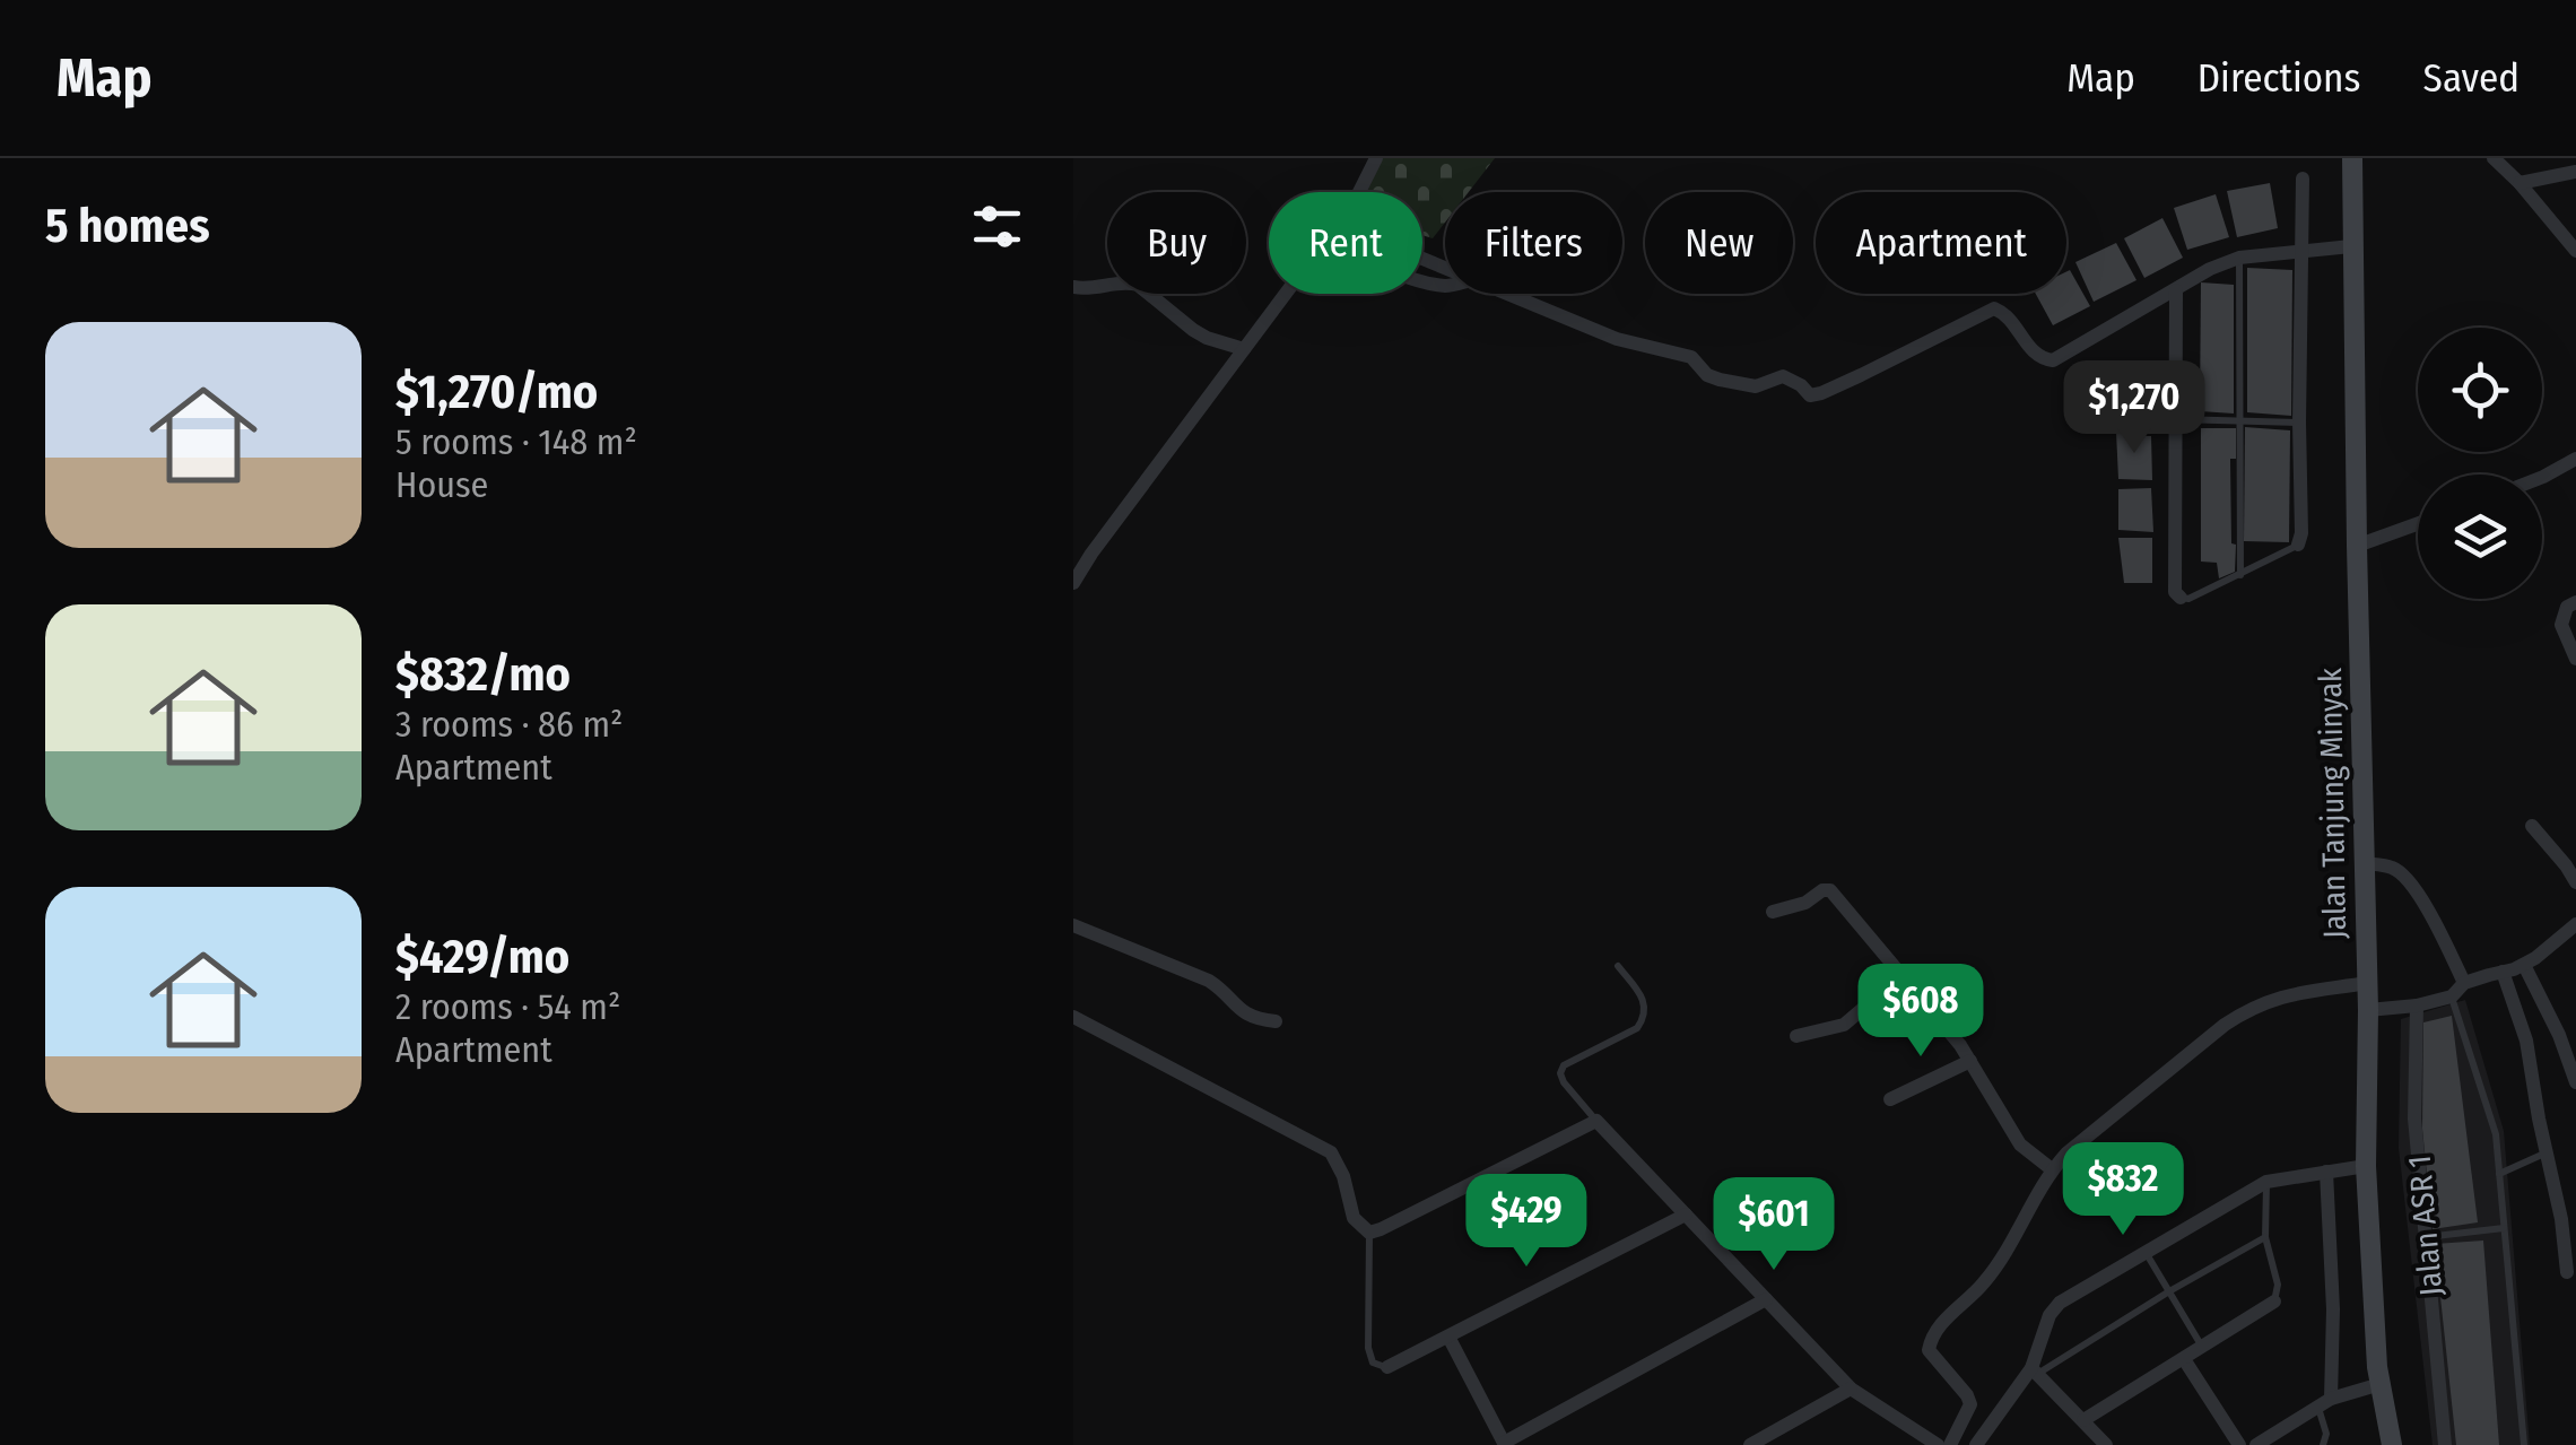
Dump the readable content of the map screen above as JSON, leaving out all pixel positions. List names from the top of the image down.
{
  "streets": {
    "main road": ["Jalan Tanjung Minyak"],
    "street": ["Jalan ASR 1"]
  },
  "page": {
    "header": "Map",
    "nav": ["Map", "Directions", "Saved"],
    "heading": "5 homes",
    "chip": [
      "Buy",
      "Rent",
      "Filters",
      "New",
      "Apartment"
    ],
    "list": [
      {
        "name": "$1,270/mo",
        "note": "5 rooms · 148 m² · House"
      },
      {
        "name": "$832/mo",
        "note": "3 rooms · 86 m² · Apartment"
      },
      {
        "name": "$429/mo",
        "note": "2 rooms · 54 m² · Apartment"
      }
    ],
    "price": [
      "$1,270",
      "$608",
      "$832",
      "$429",
      "$601"
    ]
  }
}
